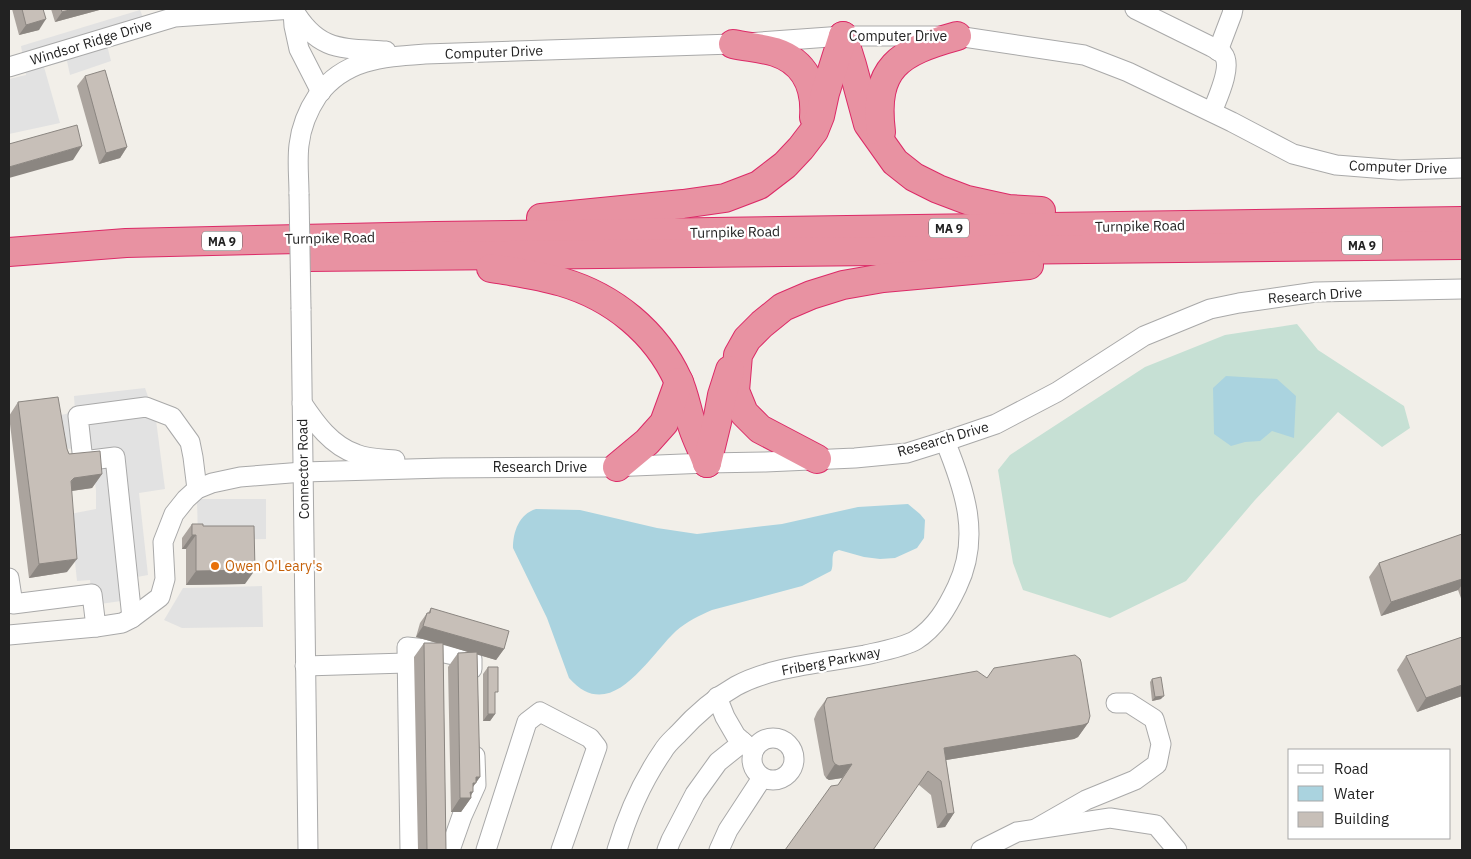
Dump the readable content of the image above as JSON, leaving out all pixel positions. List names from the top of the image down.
{
  "streets": {
    "highway": ["Turnpike Road", "MA 9"],
    "street": [
      "Computer Drive",
      "Windsor Ridge Drive",
      "Research Drive",
      "Connector Road",
      "Friberg Parkway"
    ]
  },
  "crossings": [
    ["Computer Drive", "Connector Road"],
    ["Research Drive", "Connector Road"],
    ["Research Drive", "Friberg Parkway"]
  ],
  "places": ["Owen O'Leary's"],
  "legend": ["Road", "Water", "Building"]
}
